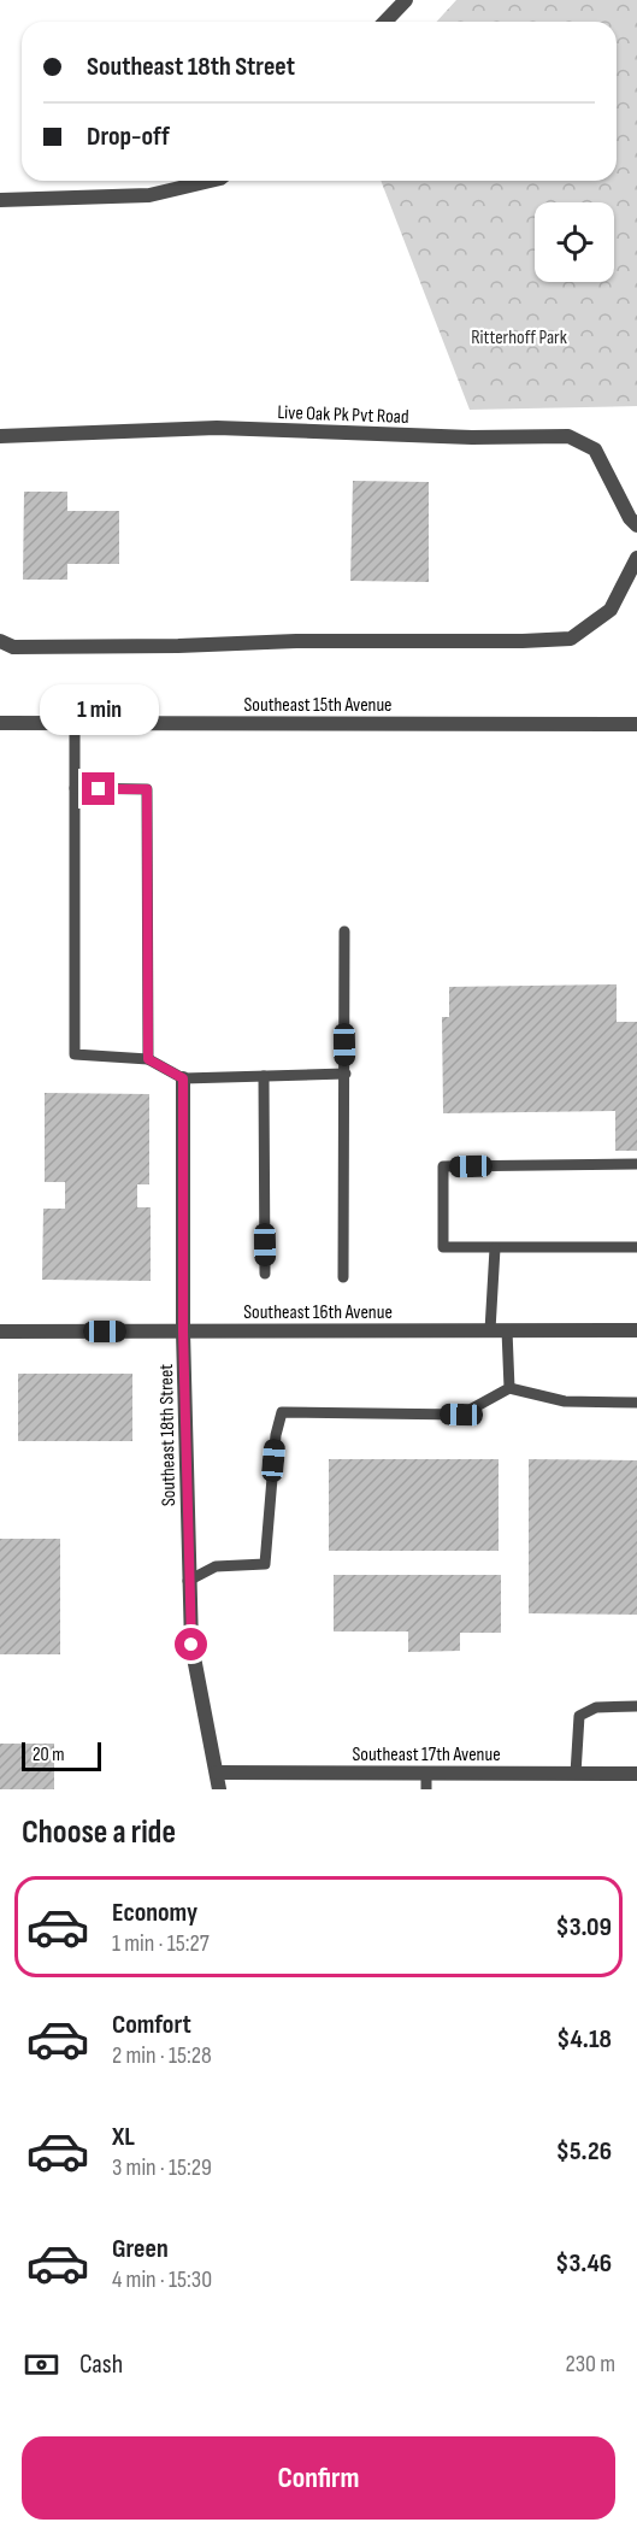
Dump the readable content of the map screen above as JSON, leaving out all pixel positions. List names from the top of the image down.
{
  "streets": {
    "street": [
      "Live Oak Pk Pvt Road",
      "Southeast 15th Avenue",
      "Southeast 16th Avenue",
      "Southeast 18th Street",
      "Southeast 17th Avenue"
    ]
  },
  "crossings": [
    ["Southeast 16th Avenue", "Southeast 18th Street"],
    ["Southeast 18th Street", "Southeast 17th Avenue"]
  ],
  "parks": ["Ritterhoff Park"],
  "scale_bar": "20 m",
  "page": {
    "banner": ["Southeast 18th Street", "Drop-off"],
    "bubble": "1 min",
    "scale": "20 m",
    "heading": "Choose a ride",
    "list": [
      {
        "name": "Economy",
        "note": "1 min · 15:27",
        "value": "$3.09"
      },
      {
        "name": "Comfort",
        "note": "2 min · 15:28",
        "value": "$4.18"
      },
      {
        "name": "XL",
        "note": "3 min · 15:29",
        "value": "$5.26"
      },
      {
        "name": "Green",
        "note": "4 min · 15:30",
        "value": "$3.46"
      }
    ],
    "pay": ["Cash", "230 m"],
    "buttons": "Confirm"
  }
}
